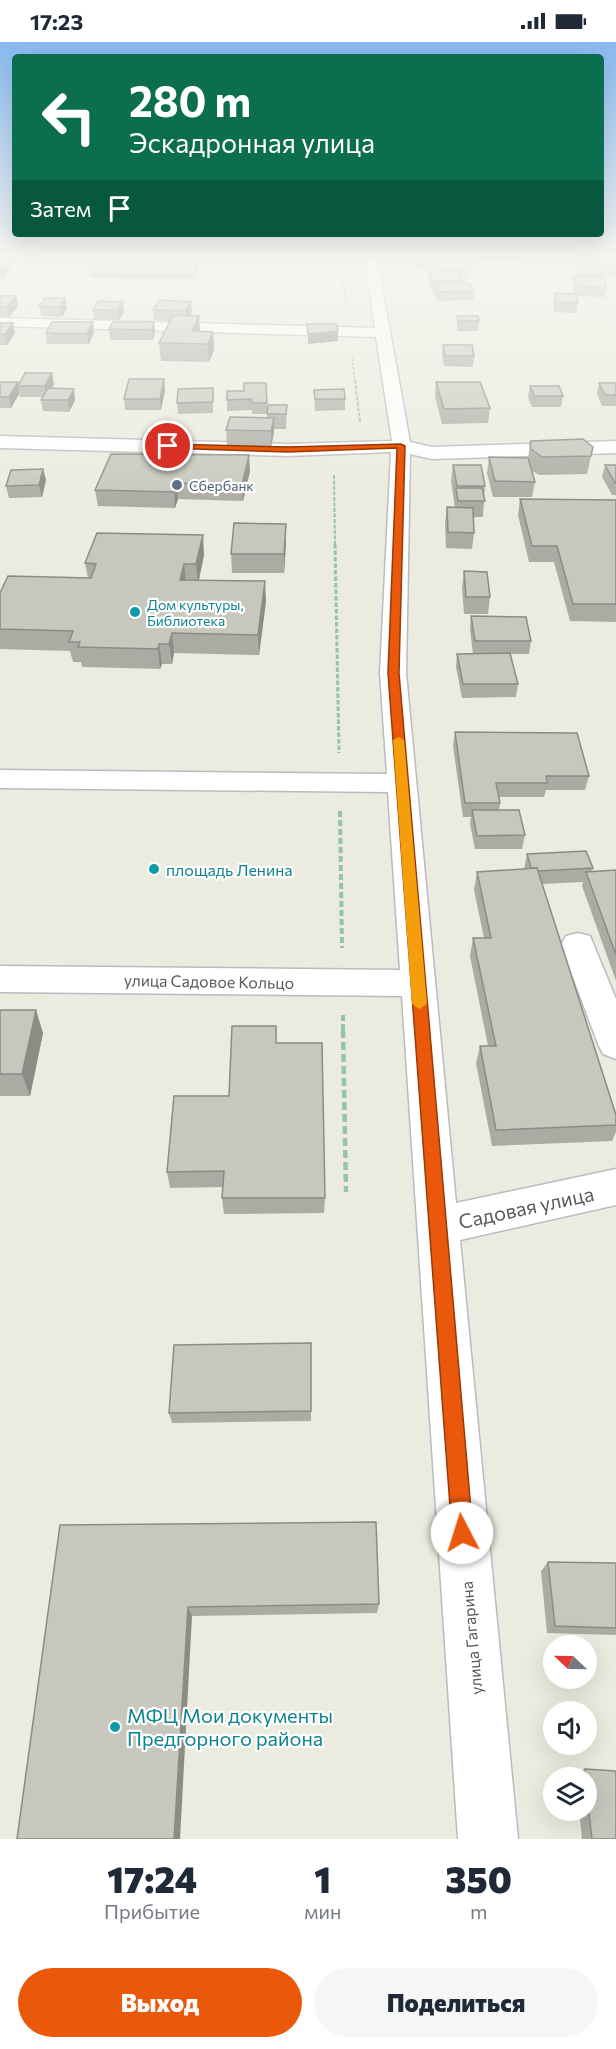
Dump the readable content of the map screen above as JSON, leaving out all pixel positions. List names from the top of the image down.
{
  "streets": {
    "street": ["улица Садовое Кольцо", "Садовая улица", "улица Гагарина"]
  },
  "crossings": [
    ["улица Садовое Кольцо", "улица Гагарина"],
    ["Садовая улица", "улица Гагарина"]
  ],
  "places": [
    "Сбербанк",
    "Дом культуры, Библиотека",
    "площадь Ленина",
    "МФЦ Мои документы Предгорного района"
  ],
  "north": "left",
  "page": {
    "status": "17:23",
    "turn": ["280 m", "Эскадронная улица"],
    "then": "Затем",
    "eta": [
      "17:24",
      "Прибытие",
      "1",
      "мин",
      "350",
      "m"
    ],
    "buttons": ["Выход", "Поделиться"]
  }
}
